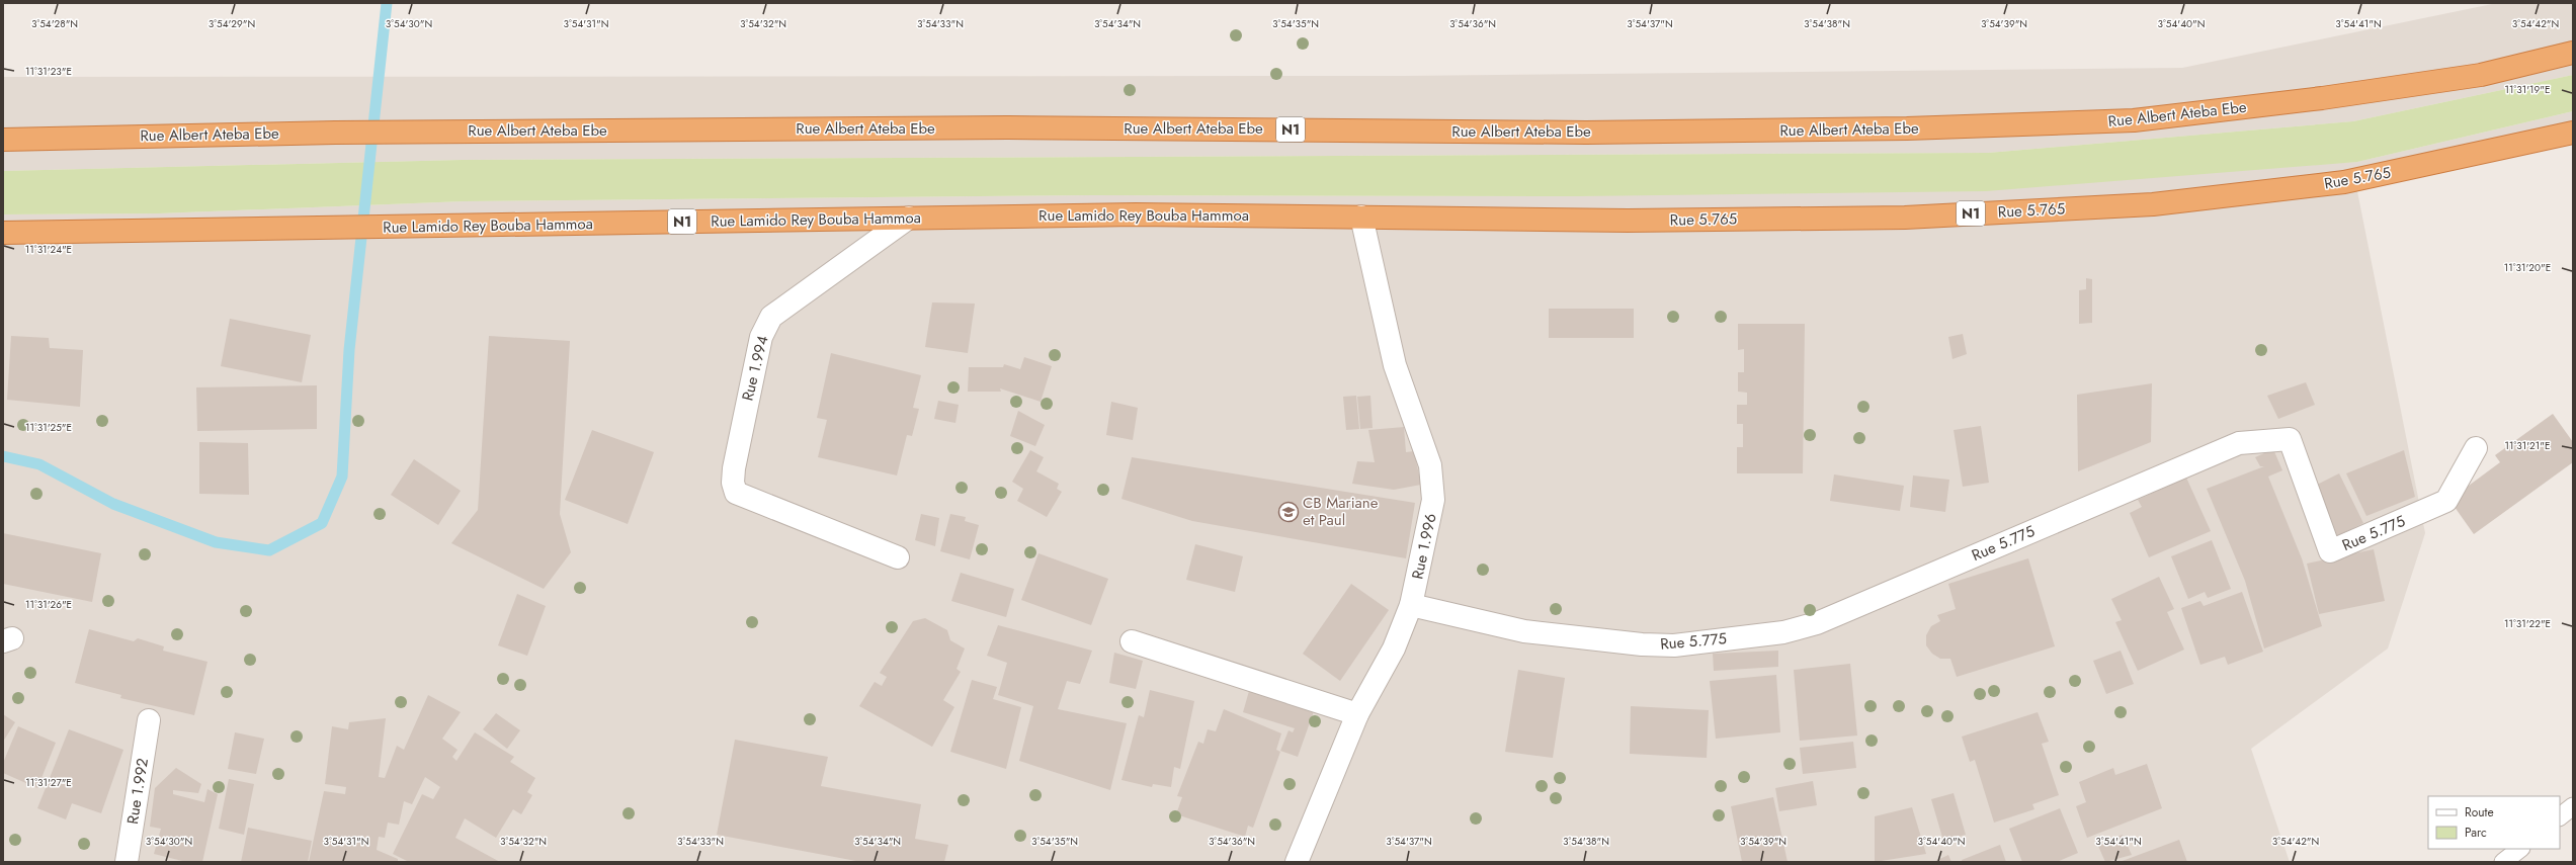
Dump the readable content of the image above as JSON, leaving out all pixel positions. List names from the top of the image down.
{
  "streets": {
    "highway": [
      "Rue Albert Ateba Ebe",
      "N1",
      "Rue 5.765",
      "Rue Lamido Rey Bouba Hammoa"
    ],
    "street": [
      "Rue 1.994",
      "Rue 5.775",
      "Rue 1.996",
      "Rue 1.992"
    ]
  },
  "crossings": [
    ["Rue 5.765", "Rue Lamido Rey Bouba Hammoa"],
    ["Rue 5.765", "Rue 1.996"],
    ["Rue Lamido Rey Bouba Hammoa", "Rue 1.994"],
    ["Rue Lamido Rey Bouba Hammoa", "Rue 1.996"],
    ["Rue 5.775", "Rue 1.996"]
  ],
  "places": {
    "school or university": ["CB Mariane et Paul"]
  },
  "legend": ["Route", "Parc"],
  "coordinates": [
    "3°54'28\"N",
    "3°54'29\"N",
    "3°54'30\"N",
    "3°54'31\"N",
    "3°54'32\"N",
    "3°54'33\"N",
    "3°54'34\"N",
    "3°54'35\"N",
    "3°54'36\"N",
    "3°54'37\"N",
    "3°54'38\"N",
    "3°54'39\"N",
    "3°54'40\"N",
    "3°54'41\"N",
    "3°54'42\"N",
    "11°31'23\"E",
    "11°31'19\"E",
    "11°31'24\"E",
    "11°31'20\"E",
    "11°31'25\"E",
    "11°31'21\"E",
    "11°31'26\"E",
    "11°31'22\"E",
    "11°31'27\"E"
  ]
}
